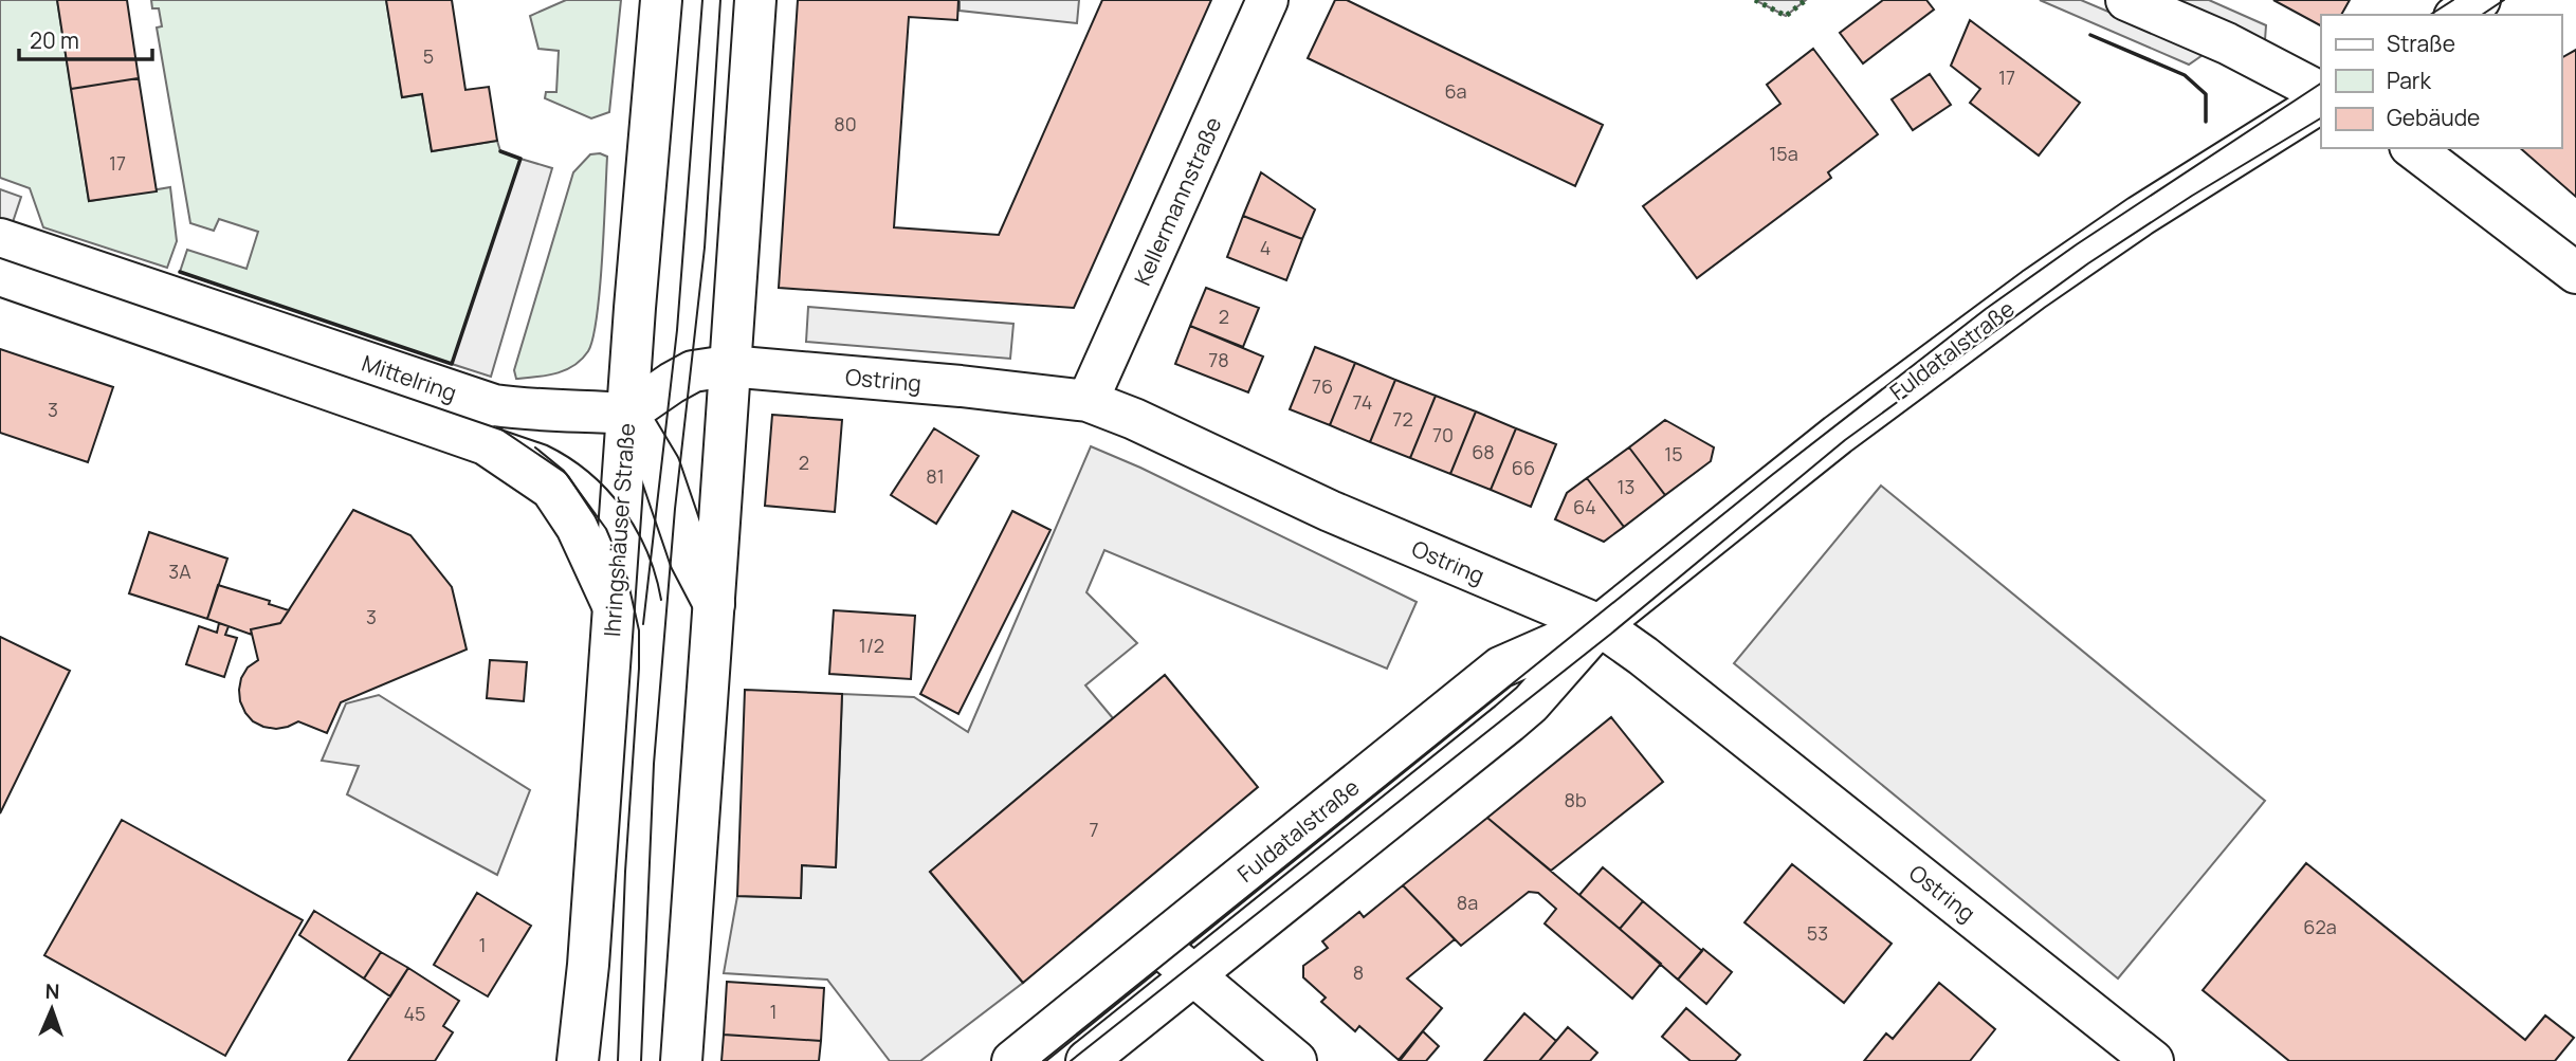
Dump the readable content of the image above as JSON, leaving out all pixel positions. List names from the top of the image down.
{
  "streets": {
    "main road": [
      "Kellermannstraße",
      "Fuldatalstraße",
      "Mittelring",
      "Ostring",
      "Ihringshäuser Straße"
    ]
  },
  "crossings": [
    ["Kellermannstraße", "Ostring"],
    ["Fuldatalstraße", "Ostring"],
    ["Mittelring", "Ostring"],
    ["Mittelring", "Ihringshäuser Straße"],
    ["Ostring", "Ihringshäuser Straße"]
  ],
  "house_numbers": [
    "5",
    "17",
    "6a",
    "80",
    "15a",
    "17",
    "4",
    "2",
    "78",
    "76",
    "74",
    "3",
    "72",
    "70",
    "68",
    "15",
    "2",
    "66",
    "81",
    "13",
    "64",
    "3A",
    "3",
    "1/2",
    "8b",
    "7",
    "8a",
    "62a",
    "53",
    "1",
    "8",
    "1",
    "45"
  ],
  "legend": ["Straße", "Park", "Gebäude"],
  "scale_bar": "20 m",
  "north": "top"
}
